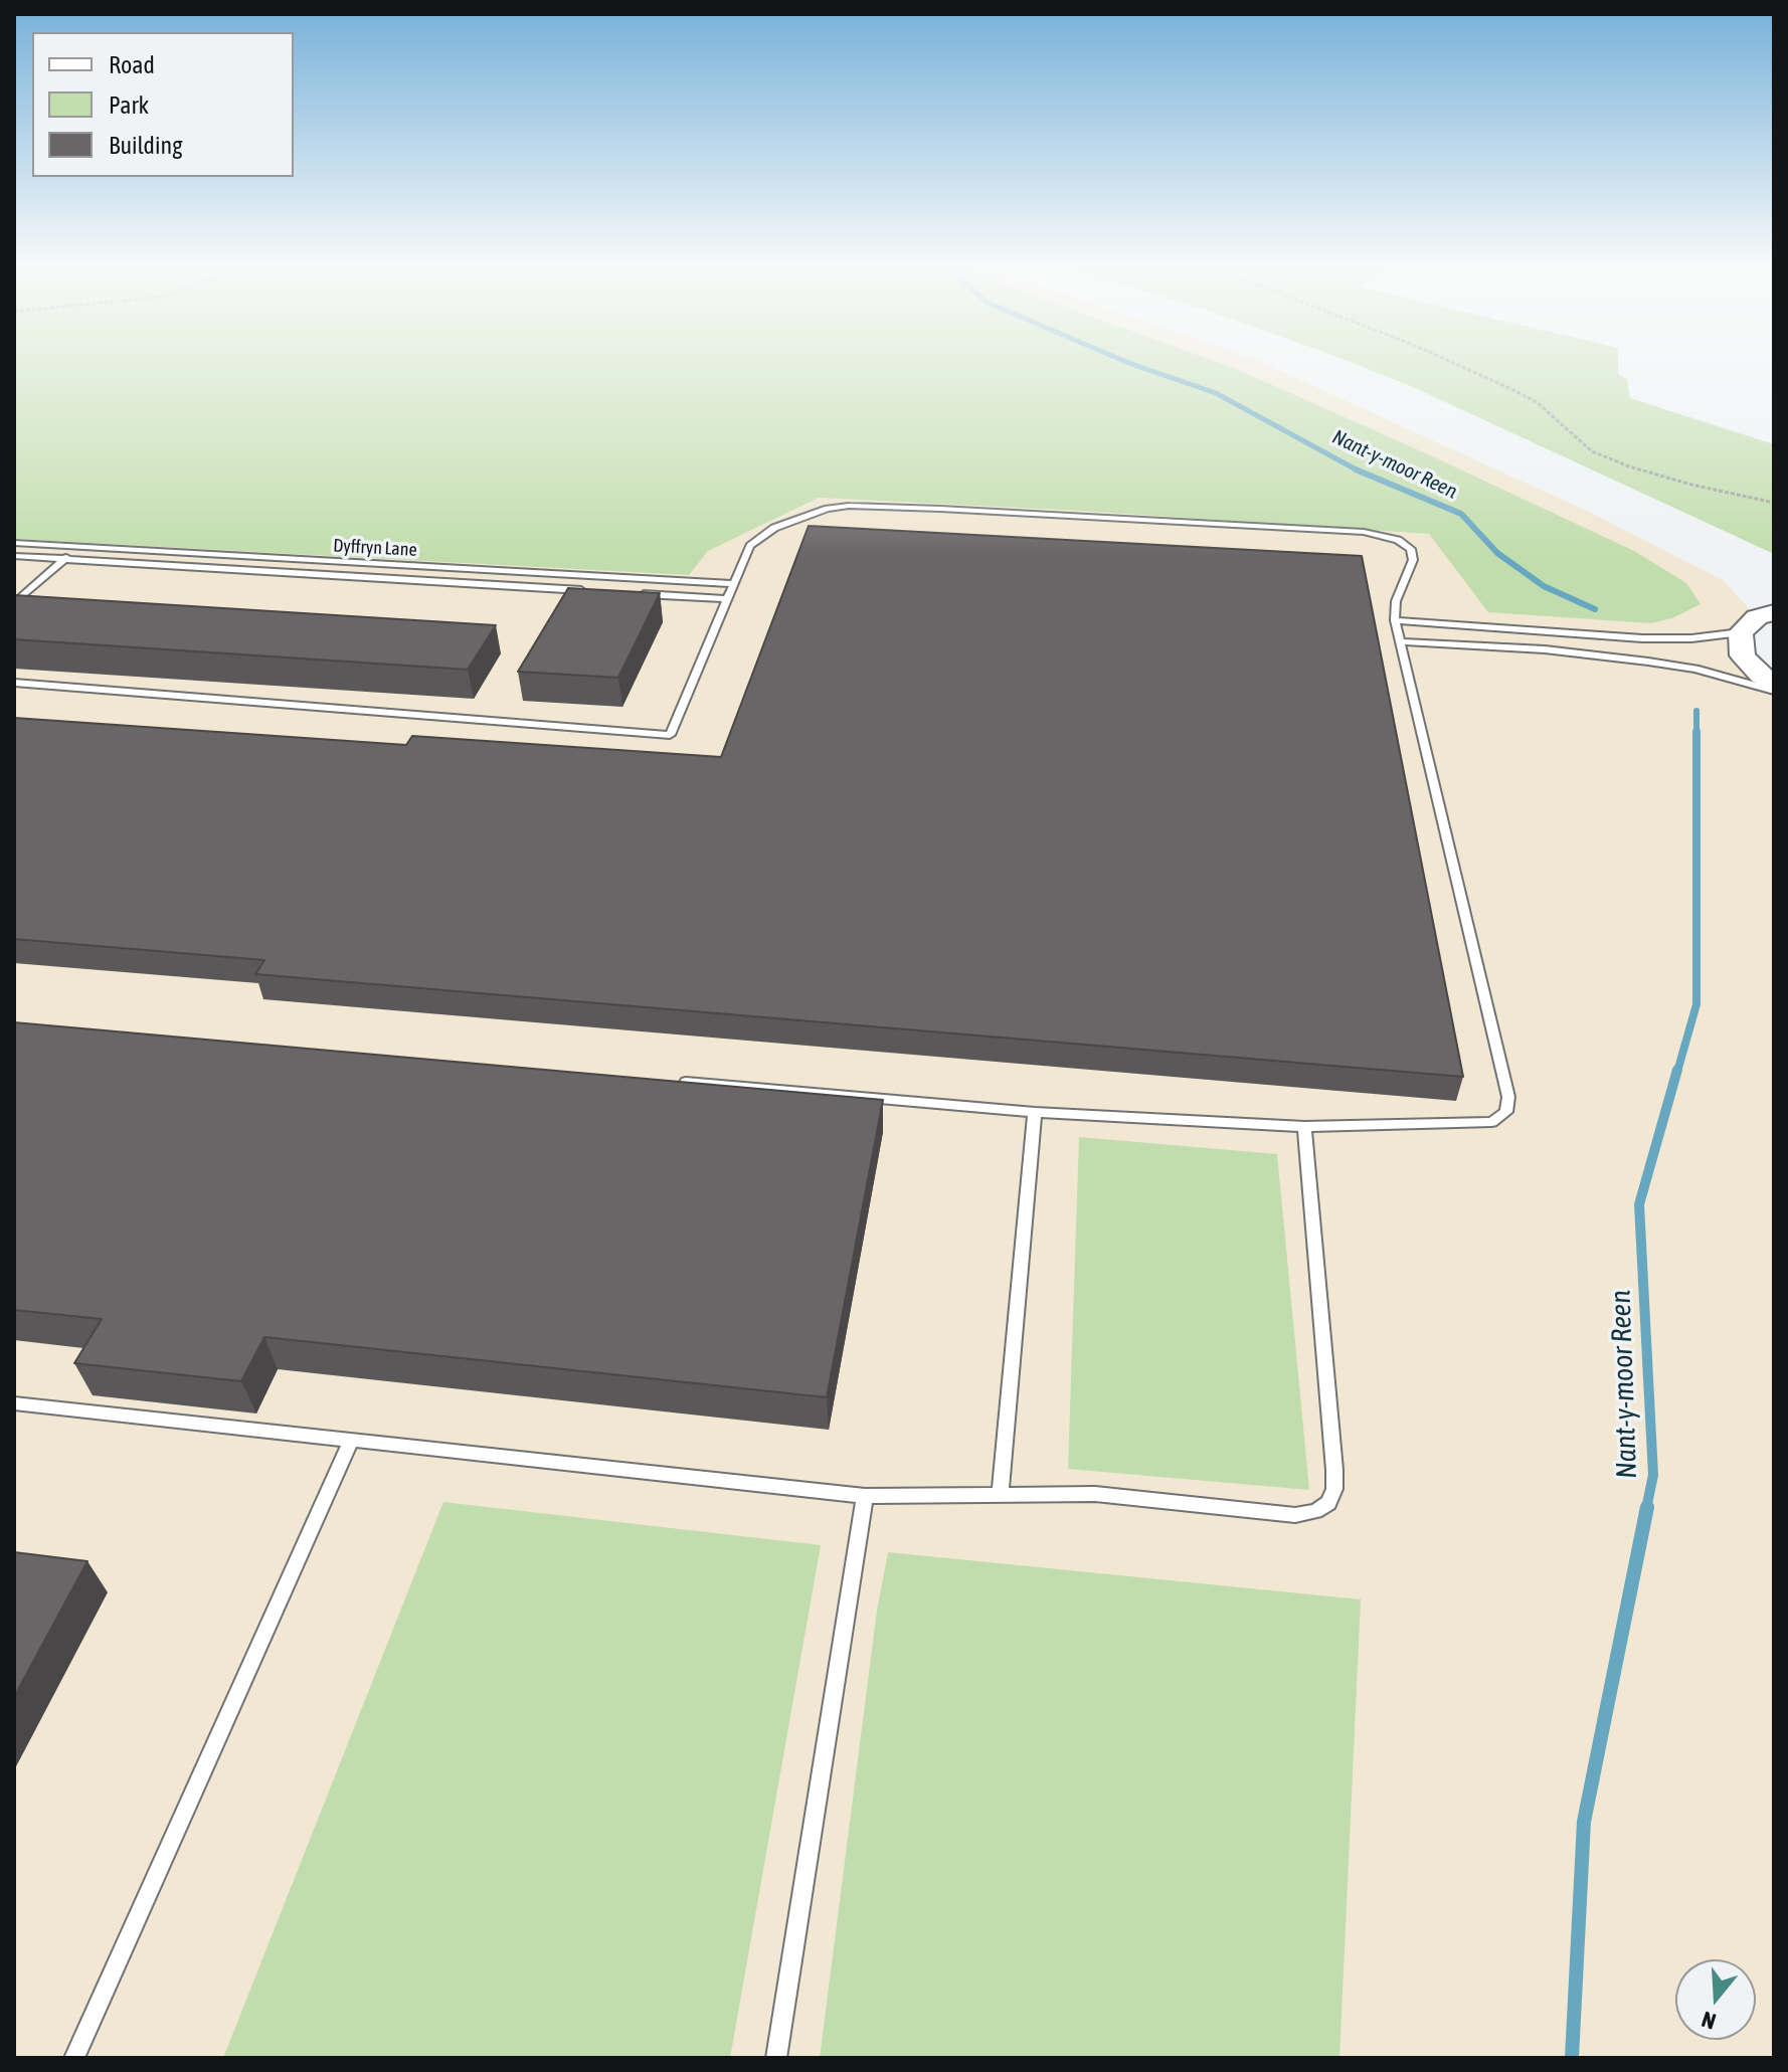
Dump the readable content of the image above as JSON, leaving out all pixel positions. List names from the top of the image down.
{
  "streets": {
    "lane": ["Dyffryn Lane"]
  },
  "water": ["Nant-y-moor Reen"],
  "legend": ["Road", "Park", "Building"],
  "north": "bottom"
}
